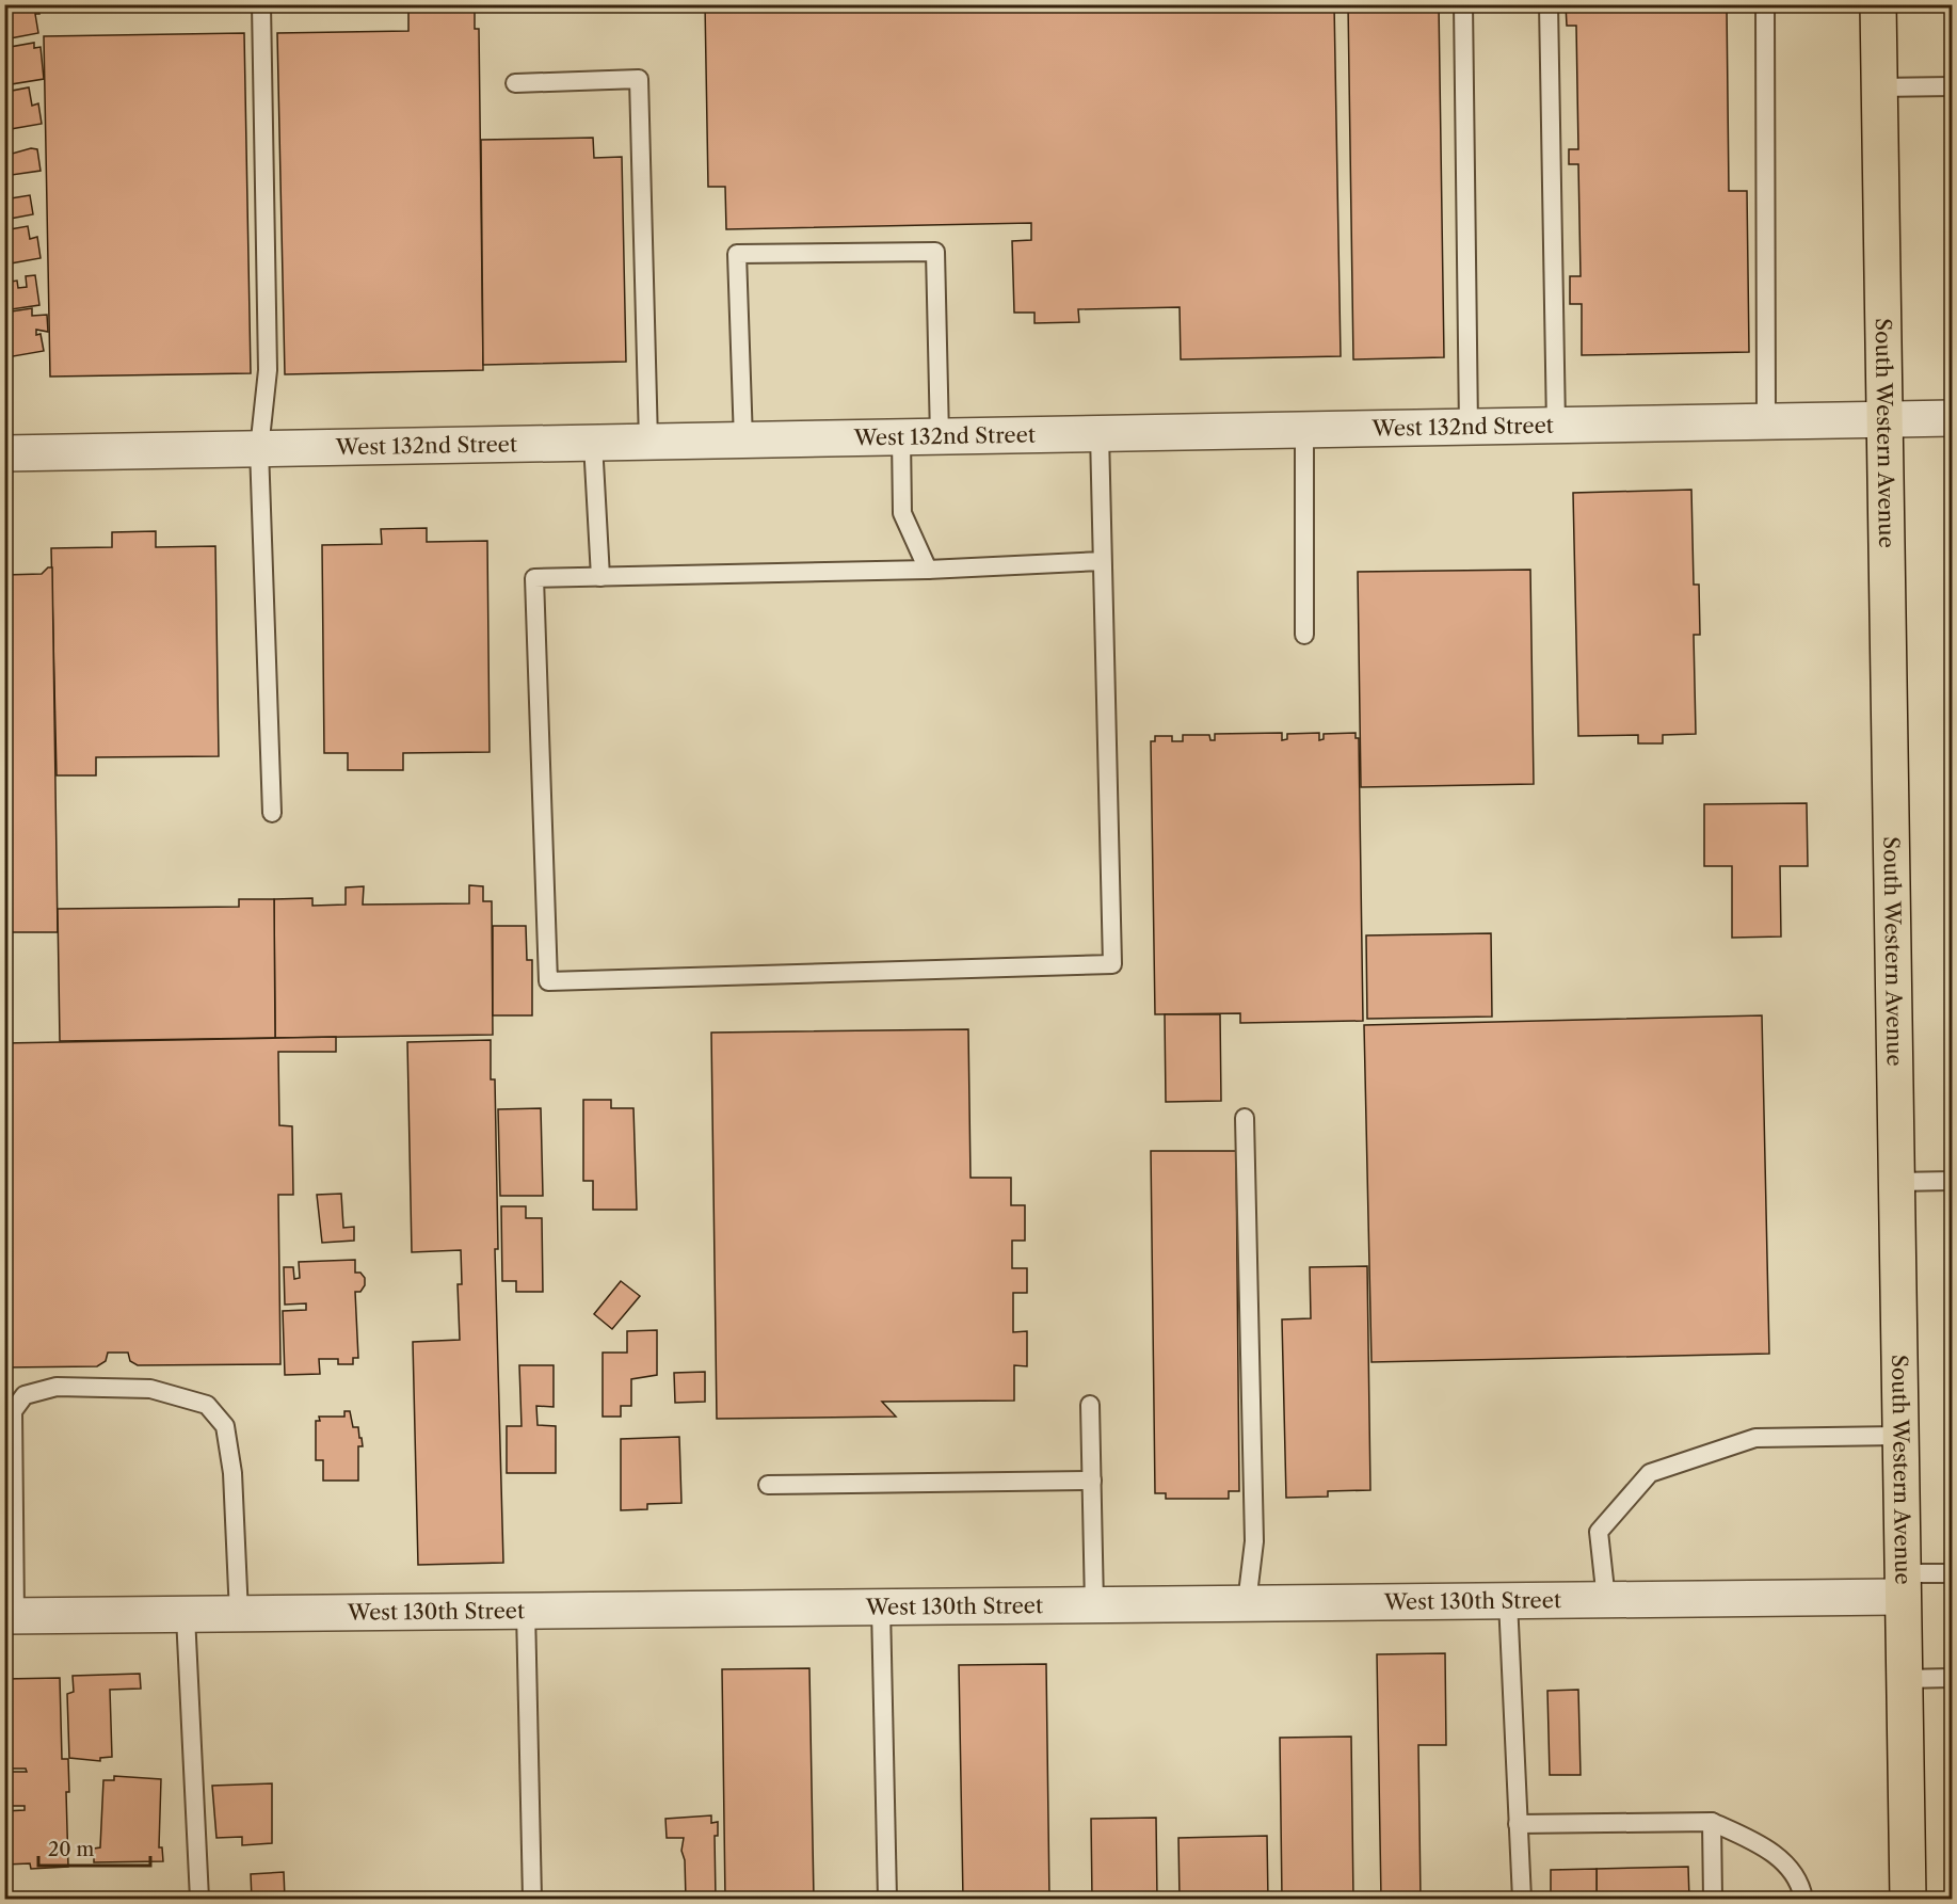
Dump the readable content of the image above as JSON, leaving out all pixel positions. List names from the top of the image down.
{
  "streets": {
    "main road": ["South Western Avenue"],
    "street": ["West 132nd Street", "West 130th Street"]
  },
  "crossings": [
    ["West 132nd Street", "South Western Avenue"],
    ["South Western Avenue", "West 130th Street"]
  ],
  "scale_bar": "20 m"
}
